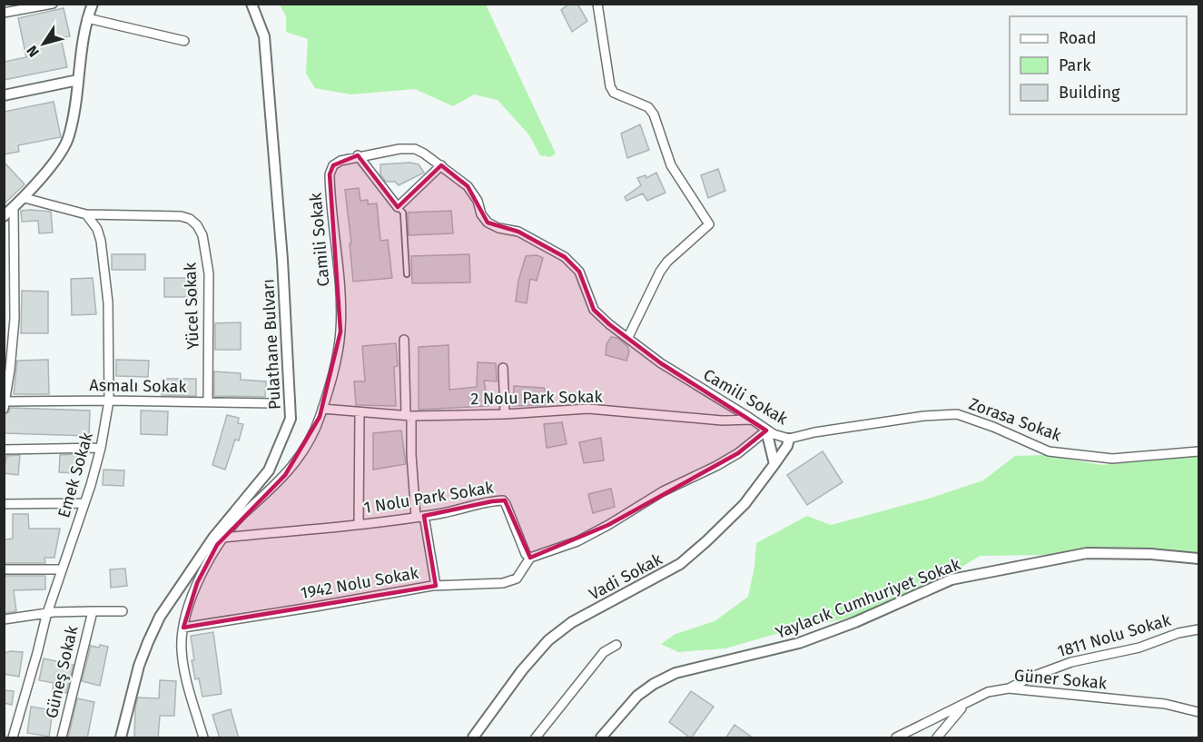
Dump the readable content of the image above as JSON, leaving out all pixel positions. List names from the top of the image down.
{
  "streets": {
    "street": [
      "Camili Sokak",
      "Yücel Sokak",
      "Pulathane Bulvarı",
      "Asmalı Sokak",
      "2 Nolu Park Sokak",
      "Zorasa Sokak",
      "Emek Sokak",
      "1 Nolu Park Sokak",
      "Vadi Sokak",
      "1942 Nolu Sokak",
      "Yaylacık Cumhuriyet Sokak",
      "1811 Nolu Sokak",
      "Güneş Sokak",
      "Güner Sokak"
    ]
  },
  "crossings": [
    ["Camili Sokak", "2 Nolu Park Sokak"],
    ["Camili Sokak", "Zorasa Sokak"],
    ["Camili Sokak", "1 Nolu Park Sokak"],
    ["Camili Sokak", "Vadi Sokak"],
    ["Camili Sokak", "1942 Nolu Sokak"],
    ["Yücel Sokak", "Asmalı Sokak"],
    ["Yücel Sokak", "Emek Sokak"],
    ["Asmalı Sokak", "Emek Sokak"],
    ["Zorasa Sokak", "Vadi Sokak"],
    ["1 Nolu Park Sokak", "1942 Nolu Sokak"],
    ["1811 Nolu Sokak", "Güner Sokak"]
  ],
  "legend": ["Road", "Park", "Building"],
  "north": "bottom left"
}
